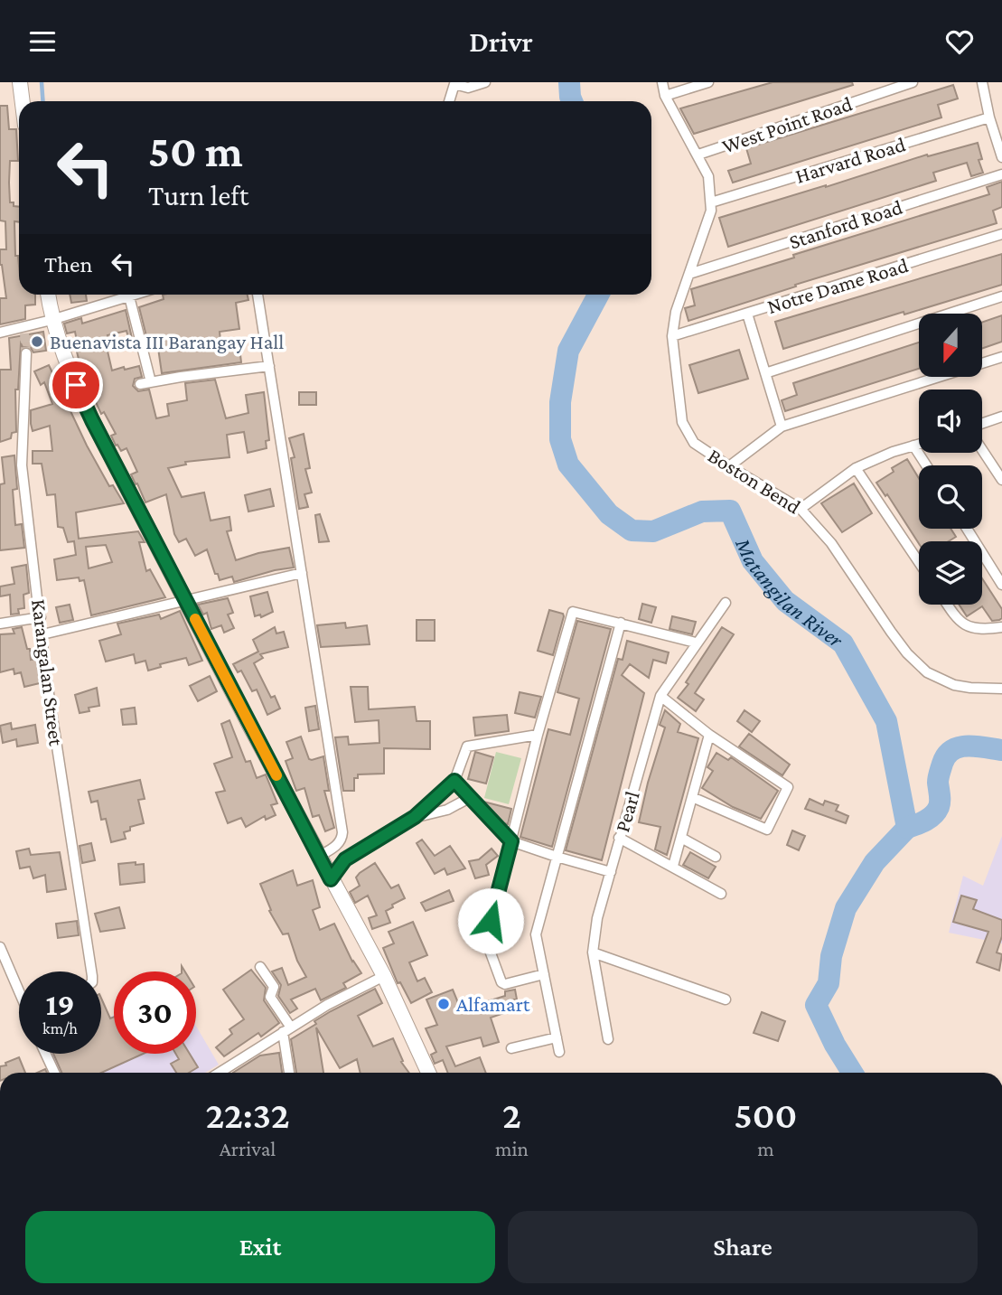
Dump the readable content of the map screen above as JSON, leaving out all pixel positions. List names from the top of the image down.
{
  "streets": {
    "street": [
      "West Point Road",
      "Harvard Road",
      "Stanford Road",
      "Notre Dame Road",
      "Boston Bend",
      "Karangalan Street",
      "Pearl"
    ]
  },
  "crossings": [
    ["West Point Road", "Boston Bend"],
    ["Harvard Road", "Boston Bend"],
    ["Stanford Road", "Boston Bend"],
    ["Notre Dame Road", "Boston Bend"]
  ],
  "water": ["Matangilan River"],
  "places": ["Buenavista III Barangay Hall", "Alfamart"],
  "north": "bottom",
  "page": {
    "header": "Drivr",
    "turn": ["50 m", "Turn left"],
    "then": "Then",
    "speed": "19 km/h",
    "limit": "30",
    "eta": [
      "22:32",
      "Arrival",
      "2",
      "min",
      "500",
      "m"
    ],
    "buttons": ["Exit", "Share"]
  }
}
